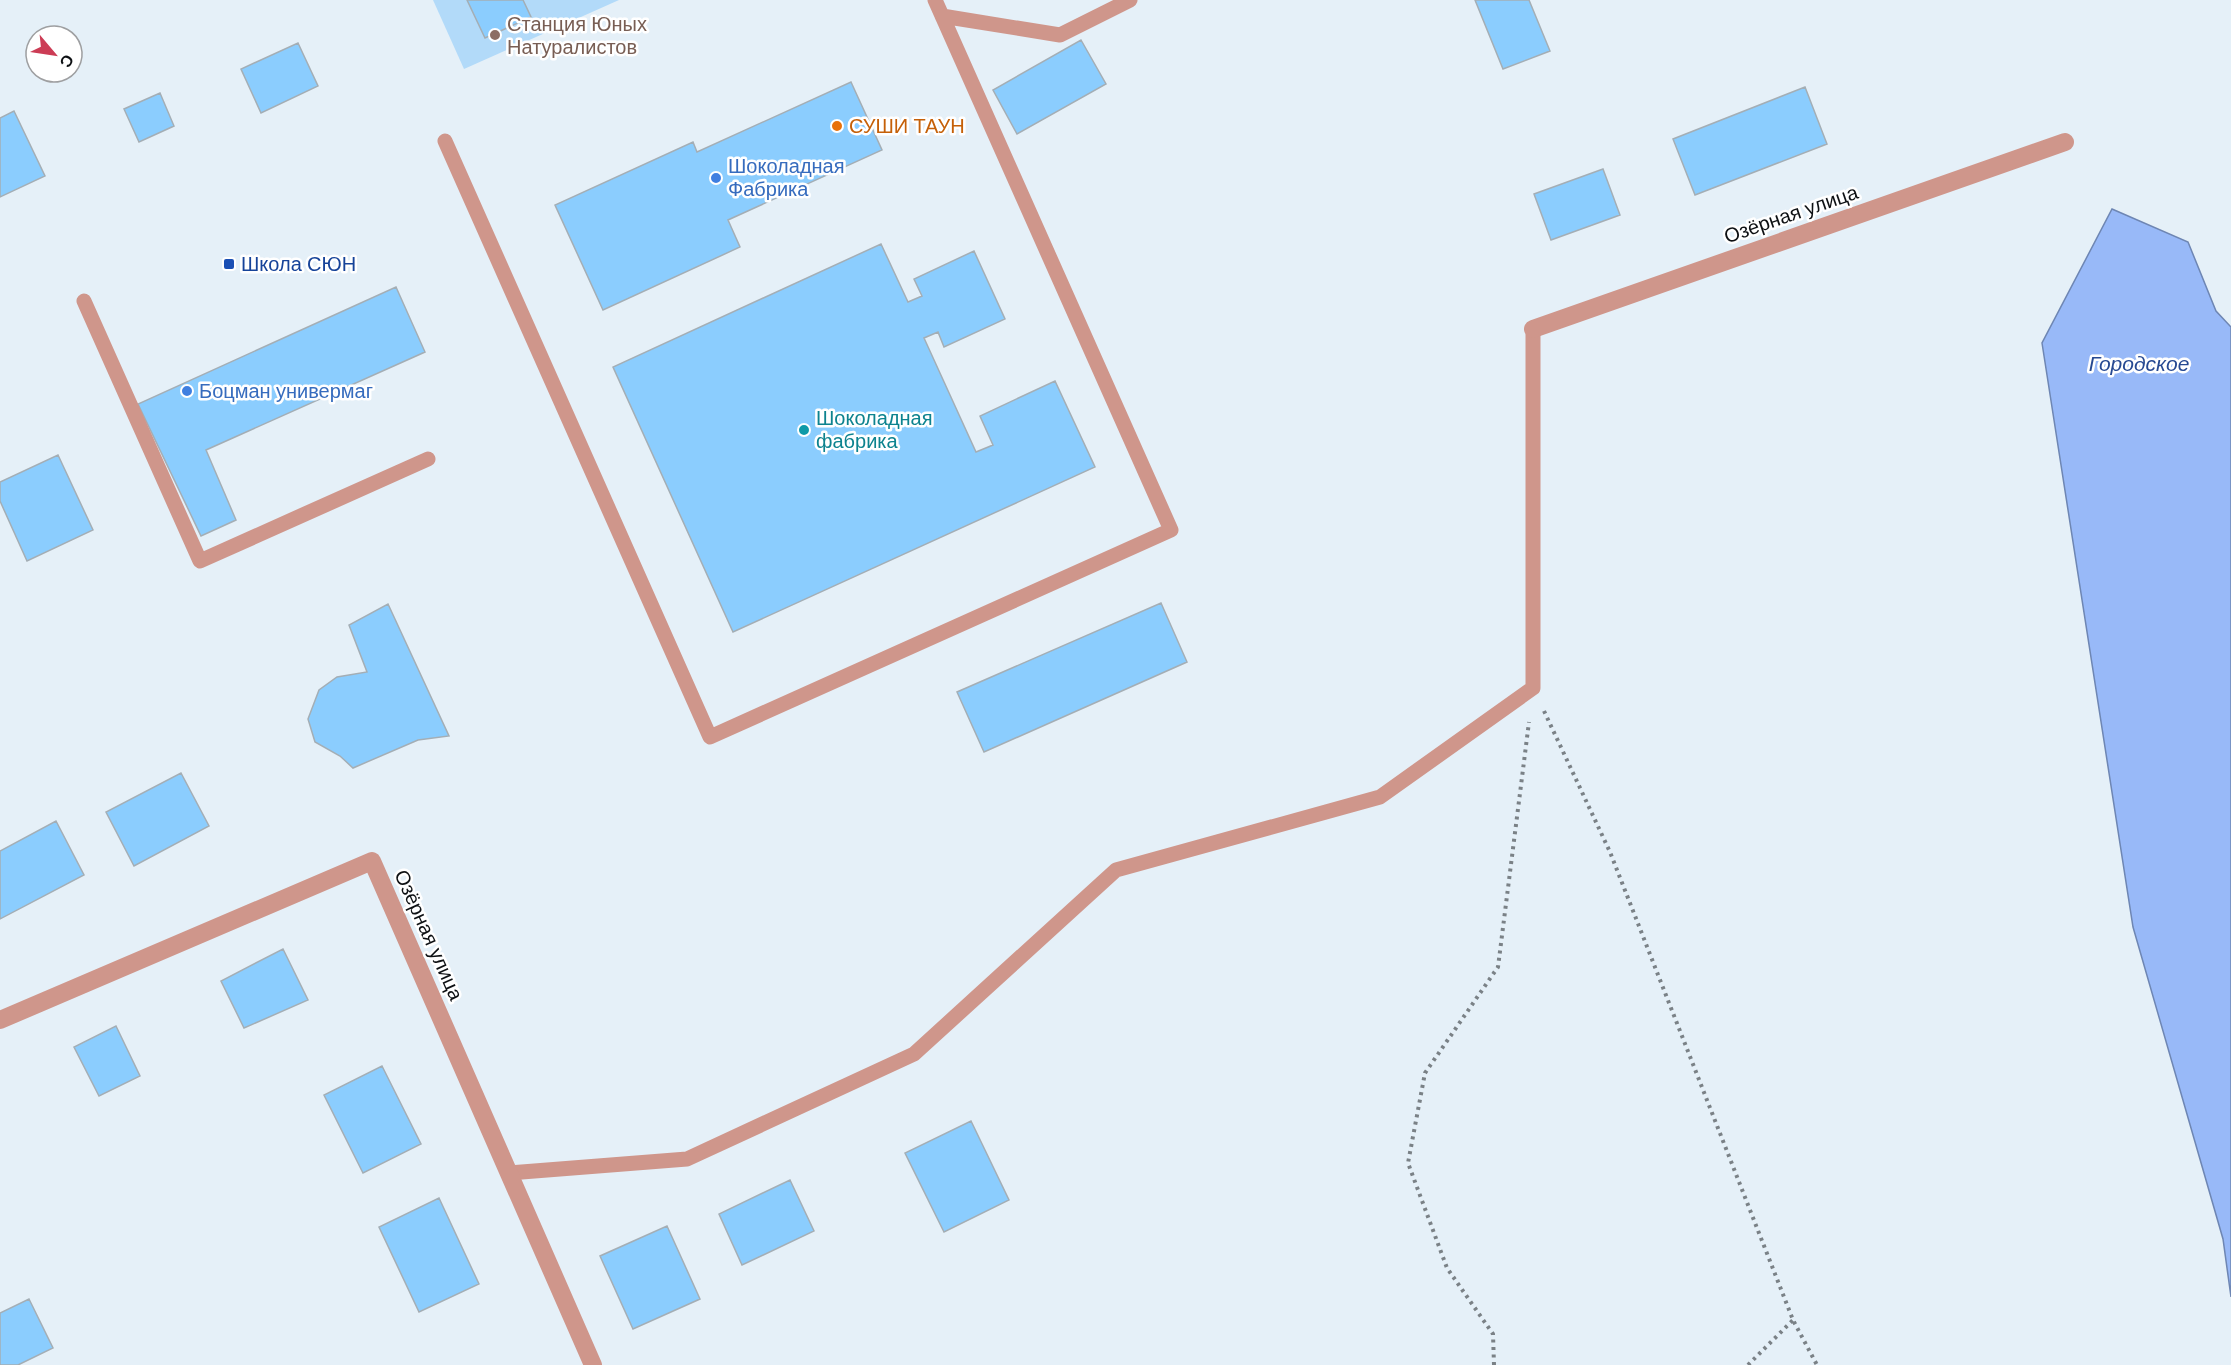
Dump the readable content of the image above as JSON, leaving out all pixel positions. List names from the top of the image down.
{
  "streets": {
    "street": ["Озёрная улица"]
  },
  "water": ["Городское"],
  "places": {
    "other": [
      "Станция Юных Натуралистов",
      "СУШИ ТАУН",
      "Шоколадная Фабрика",
      "Боцман универмаг",
      "Шоколадная фабрика"
    ],
    "transit": ["Школа СЮН"]
  },
  "north": "bottom right"
}
